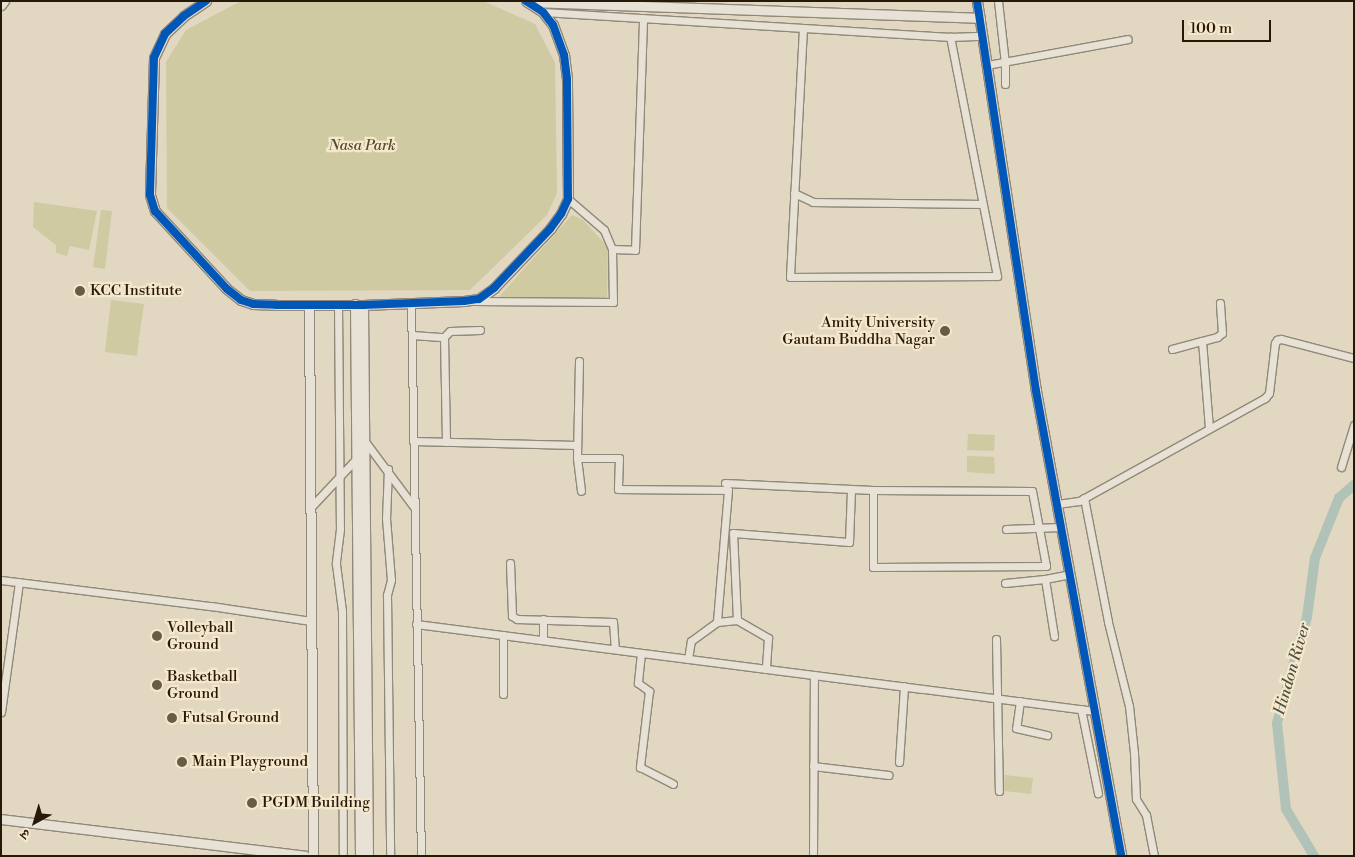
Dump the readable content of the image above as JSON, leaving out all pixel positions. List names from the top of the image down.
{
  "water": ["Hindon River"],
  "parks": ["Nasa Park"],
  "places": [
    "KCC Institute",
    "Amity University Gautam Buddha Nagar",
    "Volleyball Ground",
    "Basketball Ground",
    "Futsal Ground",
    "Main Playground",
    "PGDM Building"
  ],
  "scale_bar": "100 m",
  "north": "bottom left"
}
